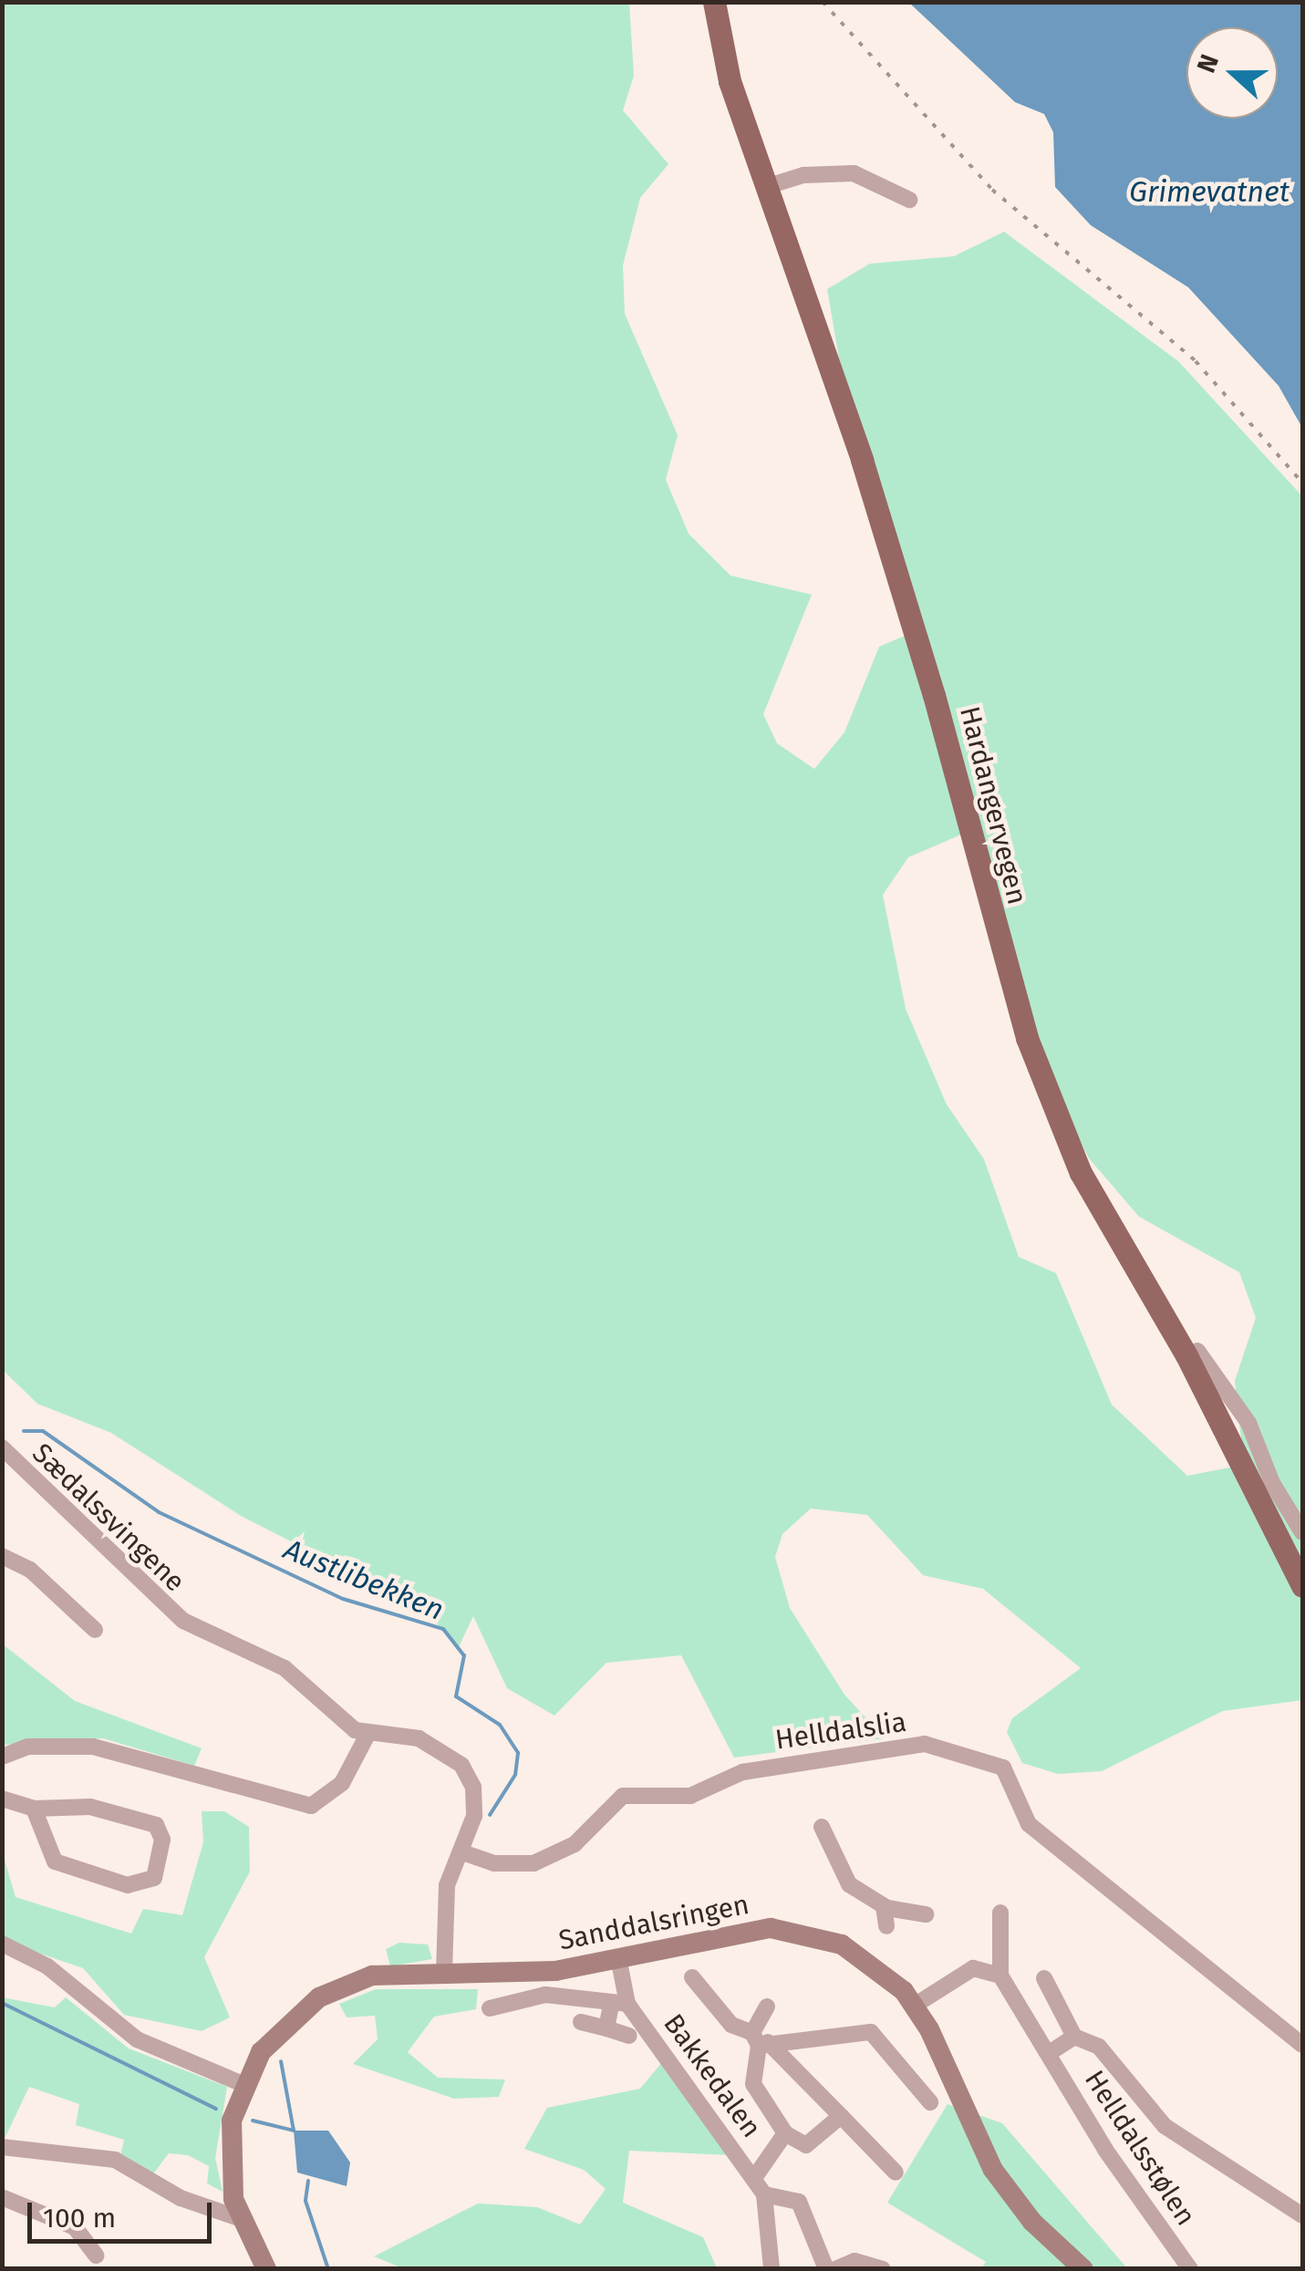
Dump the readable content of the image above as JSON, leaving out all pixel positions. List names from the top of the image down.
{
  "streets": {
    "main road": ["Hardangervegen", "Sanddalsringen"],
    "street": [
      "Sædalssvingene",
      "Helldalslia",
      "Bakkedalen",
      "Helldalsstølen"
    ]
  },
  "crossings": [
    ["Sædalssvingene", "Helldalslia"],
    ["Sædalssvingene", "Sanddalsringen"],
    ["Sanddalsringen", "Bakkedalen"]
  ],
  "water": ["Grimevatnet", "Austlibekken"],
  "scale_bar": "100 m",
  "north": "left"
}
